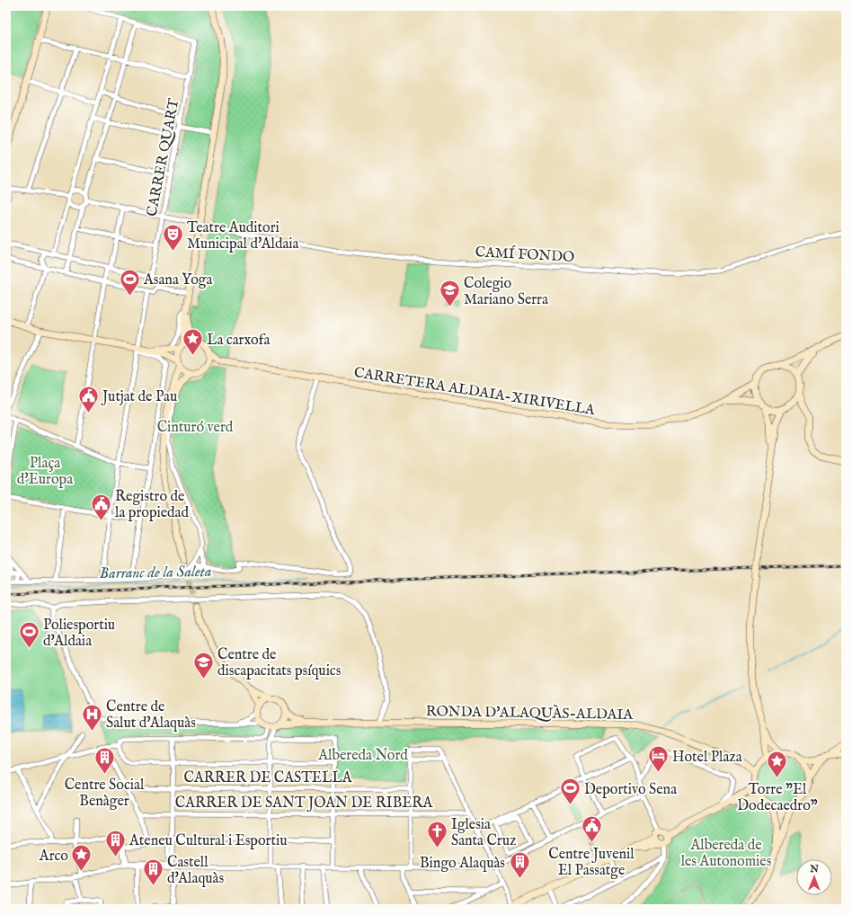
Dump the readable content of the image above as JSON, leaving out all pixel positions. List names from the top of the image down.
{
  "streets": {
    "street": [
      "CARRER QUART",
      "CAMÍ FONDO",
      "CARRETERA ALDAIA-XIRIVELLA",
      "RONDA D'ALAQUÀS-ALDAIA",
      "CARRER DE CASTELLA",
      "CARRER DE SANT JOAN DE RIBERA"
    ]
  },
  "crossings": [
    ["CARRER QUART", "CAMÍ FONDO"]
  ],
  "water": ["Barranc de la Saleta"],
  "parks": [
    "Cinturó verd",
    "Plaça d'Europa",
    "Albereda Nord",
    "Albereda de les Autonomies"
  ],
  "places": {
    "theatre": ["Teatre Auditori Municipal d'Aldaia"],
    "sports": ["Asana Yoga", "Poliesportiu d'Aldaia", "Deportivo Sena"],
    "school or university": ["Colegio Mariano Serra", "Centre de discapacitats psíquics"],
    "place": ["La carxofa", "Torre \"El Dodecaedro\"", "Arco"],
    "public building": ["Jutjat de Pau", "Registro de la propiedad", "Centre Juvenil El Passatge"],
    "hospital": ["Centre de Salut d'Alaquàs"],
    "hotel": ["Hotel Plaza"],
    "building": [
      "Centre Social Benàger",
      "Ateneu Cultural i Esportiu",
      "Bingo Alaquàs",
      "Castell d'Alaquàs"
    ],
    "church": ["Iglesia Santa Cruz"]
  },
  "north": "top"
}
